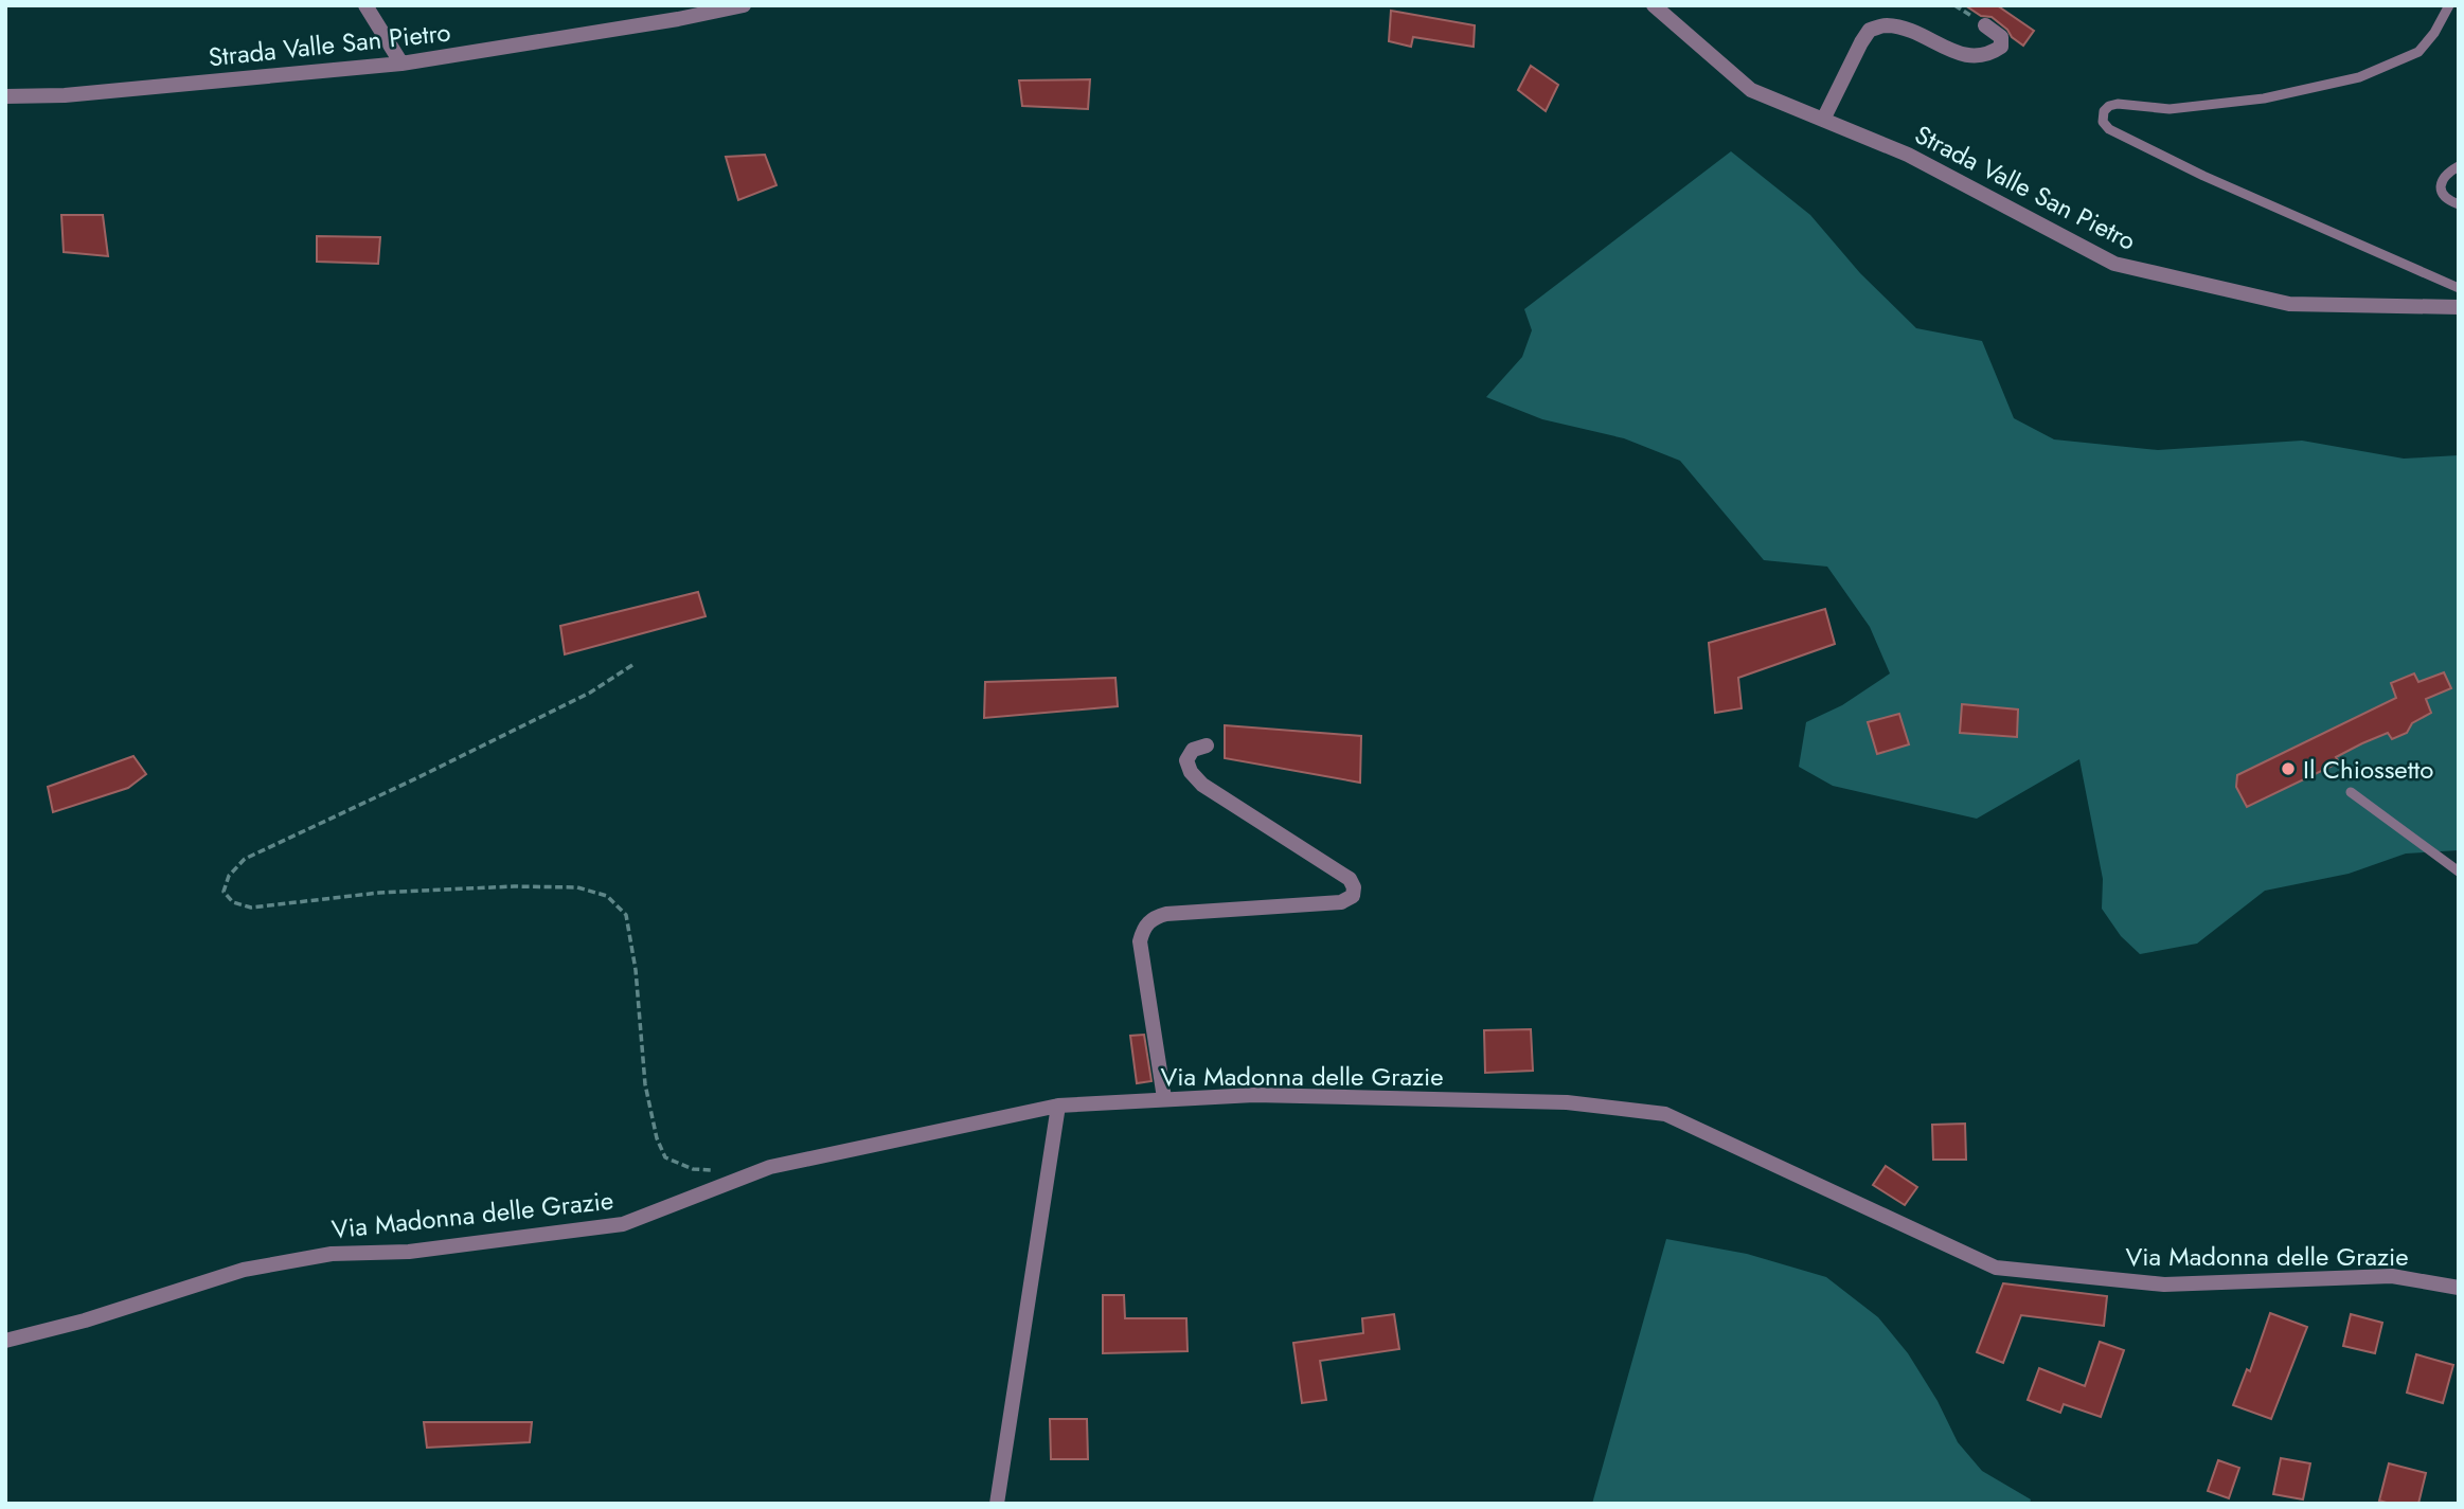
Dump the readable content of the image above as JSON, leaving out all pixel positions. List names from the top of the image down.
{
  "streets": {
    "street": ["Strada Valle San Pietro", "Via Madonna delle Grazie"]
  },
  "places": ["Il Chiossetto"]
}
